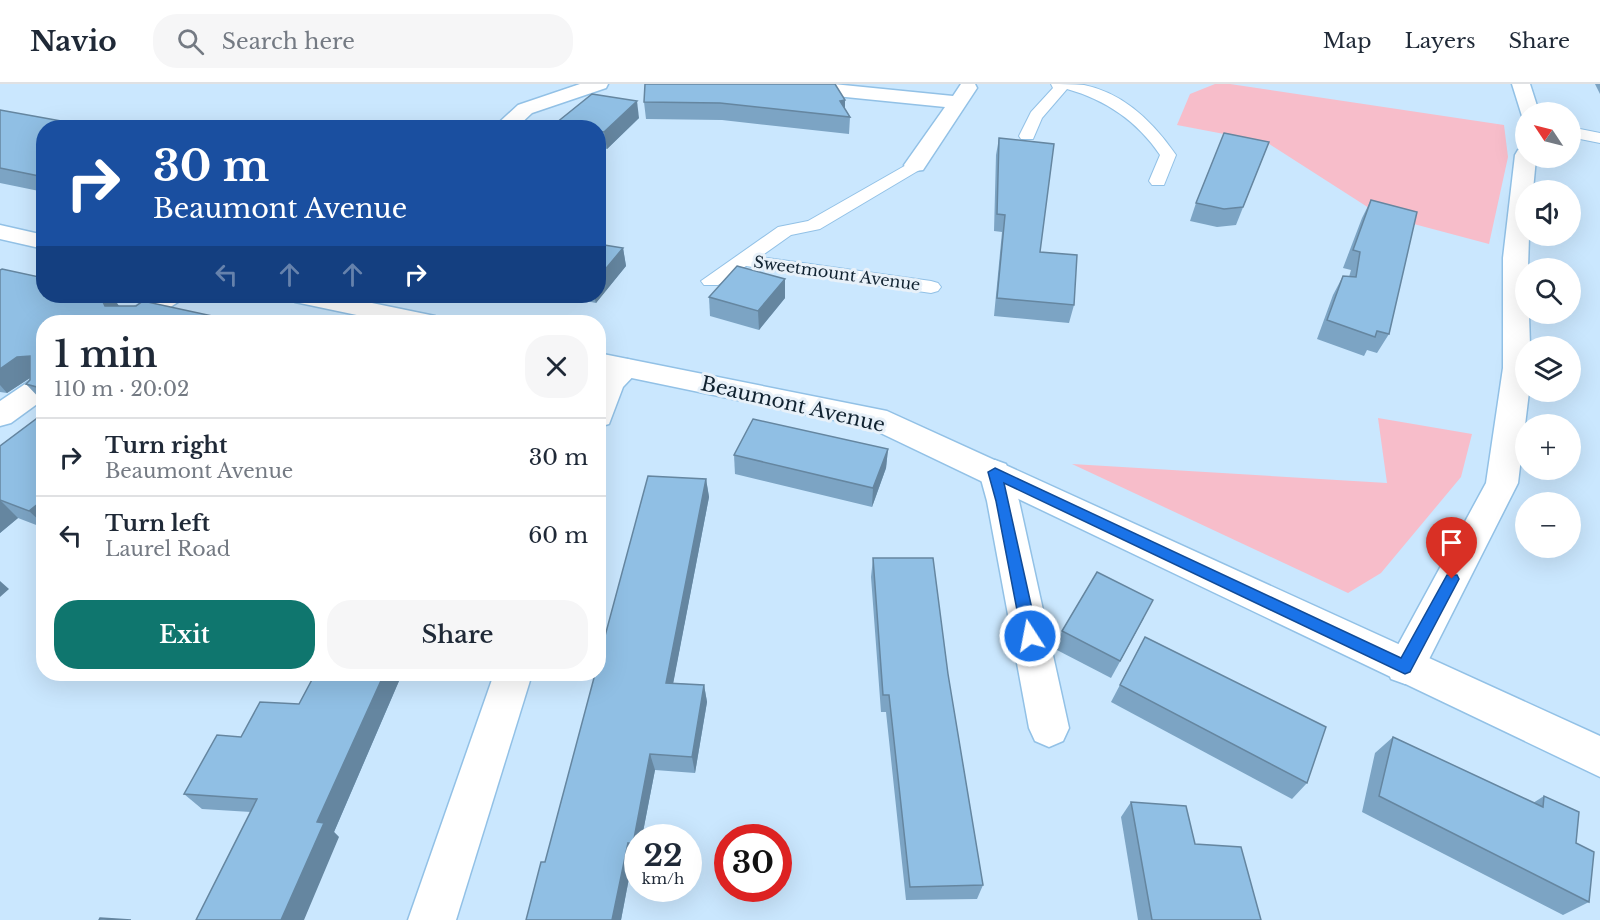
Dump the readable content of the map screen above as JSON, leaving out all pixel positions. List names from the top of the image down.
{
  "streets": {
    "street": ["Sweetmount Avenue", "Beaumont Avenue"]
  },
  "north": "top left",
  "page": {
    "header": "Navio",
    "search": "Search here",
    "nav": ["Map", "Layers", "Share"],
    "map_buttons": ["+", "−"],
    "turn": ["30 m", "Beaumont Avenue"],
    "heading": ["1 min", "110 m · 20:02"],
    "list": [
      {
        "name": "Turn right",
        "note": "Beaumont Avenue",
        "value": "30 m"
      },
      {
        "name": "Turn left",
        "note": "Laurel Road",
        "value": "60 m"
      }
    ],
    "buttons": ["Exit", "Share"],
    "speed": "22 km/h",
    "limit": "30"
  }
}
